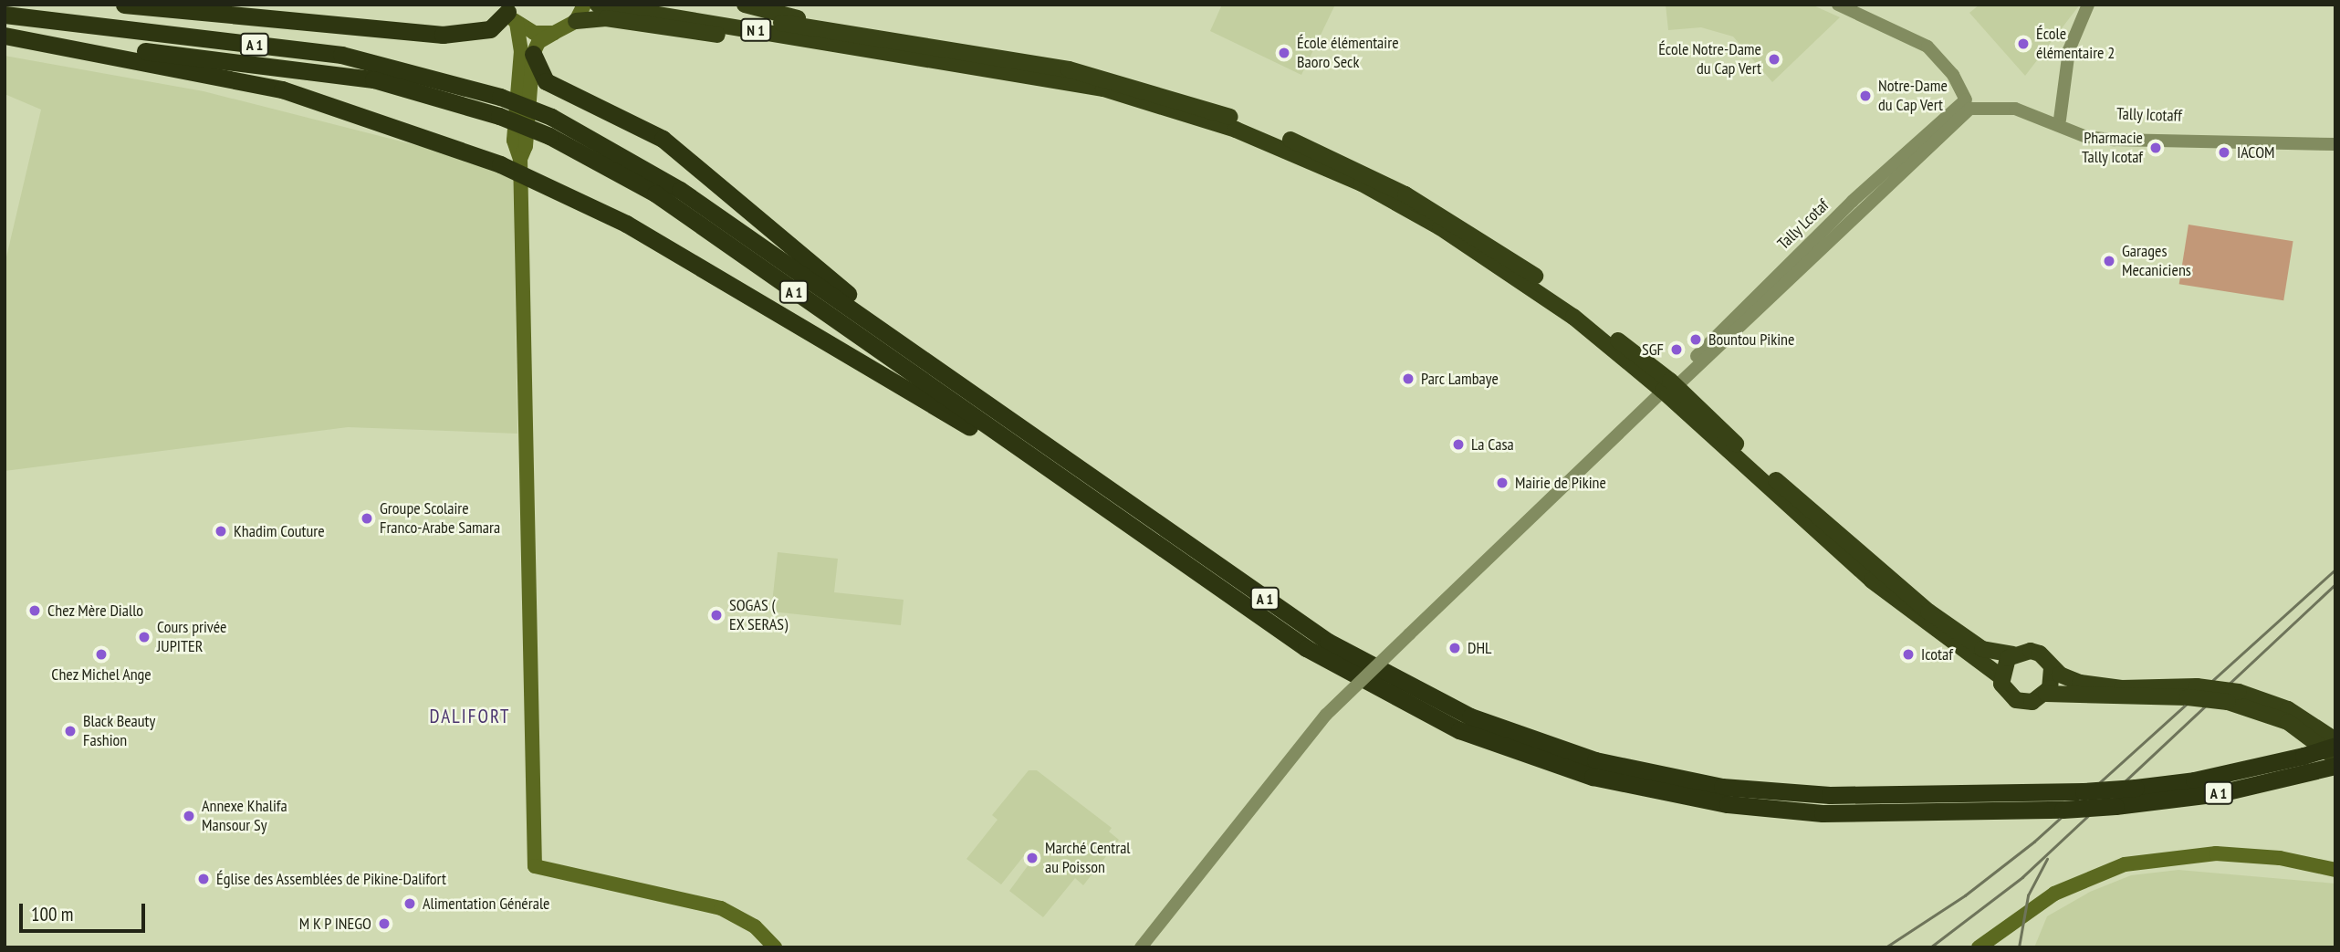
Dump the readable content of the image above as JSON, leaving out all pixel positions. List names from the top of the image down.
{
  "streets": {
    "highway": ["N 1", "A 1"],
    "street": ["Tally Icotaff", "Tally Lcotaf"]
  },
  "crossings": [
    ["Tally Icotaff", "Tally Lcotaf"]
  ],
  "districts": ["DALIFORT"],
  "places": [
    "École élémentaire 2",
    "École élémentaire Baoro Seck",
    "École Notre-Dame du Cap Vert",
    "Notre-Dame du Cap Vert",
    "Pharmacie Tally Icotaf",
    "IACOM",
    "Garages Mecaniciens",
    "Bountou Pikine",
    "SGF",
    "Parc Lambaye",
    "La Casa",
    "Mairie de Pikine",
    "Groupe Scolaire Franco-Arabe Samara",
    "Khadim Couture",
    "Chez Mère Diallo",
    "SOGAS ( EX SERAS)",
    "Cours privée JUPITER",
    "DHL",
    "Chez Michel Ange",
    "Icotaf",
    "Black Beauty Fashion",
    "Annexe Khalifa Mansour Sy",
    "Marché Central au Poisson",
    "Église des Assemblées de Pikine-Dalifort",
    "Alimentation Générale",
    "M K P INEGO"
  ],
  "scale_bar": "100 m"
}
